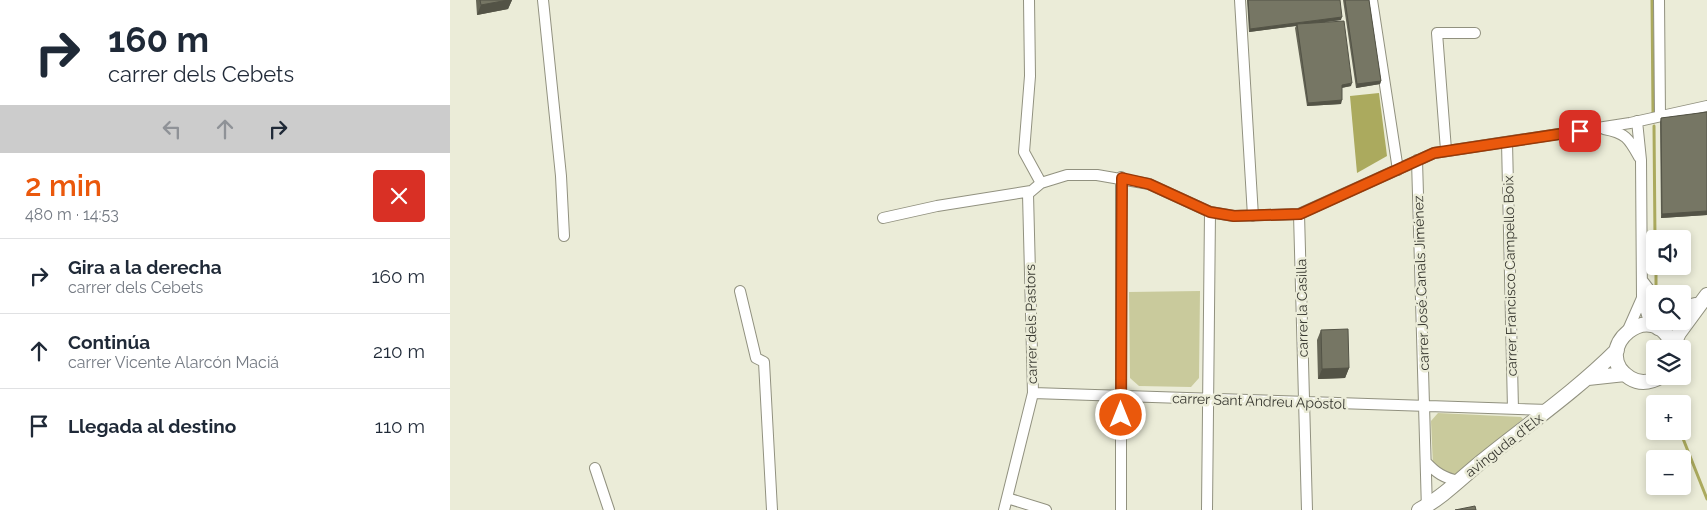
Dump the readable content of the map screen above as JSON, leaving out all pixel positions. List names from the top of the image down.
{
  "streets": {
    "main road": ["avinguda d'Elx"],
    "street": [
      "carrer Francisco Campello Boix",
      "carrer José Canals Jiménez",
      "carrer la Casilla",
      "carrer dels Pastors",
      "carrer Sant Andreu Apòstol"
    ]
  },
  "crossings": [
    ["carrer Francisco Campello Boix", "carrer Sant Andreu Apòstol"],
    ["carrer José Canals Jiménez", "carrer Sant Andreu Apòstol"],
    ["carrer José Canals Jiménez", "avinguda d'Elx"],
    ["carrer la Casilla", "carrer Sant Andreu Apòstol"],
    ["carrer dels Pastors", "carrer Sant Andreu Apòstol"],
    ["carrer Sant Andreu Apòstol", "avinguda d'Elx"]
  ],
  "page": {
    "turn": ["160 m", "carrer dels Cebets"],
    "heading": ["2 min", "480 m · 14:53"],
    "map_buttons": ["+", "−"],
    "list": [
      {
        "name": "Gira a la derecha",
        "note": "carrer dels Cebets",
        "value": "160 m"
      },
      {
        "name": "Continúa",
        "note": "carrer Vicente Alarcón Maciá",
        "value": "210 m"
      },
      {
        "name": "Llegada al destino",
        "value": "110 m"
      }
    ]
  }
}
